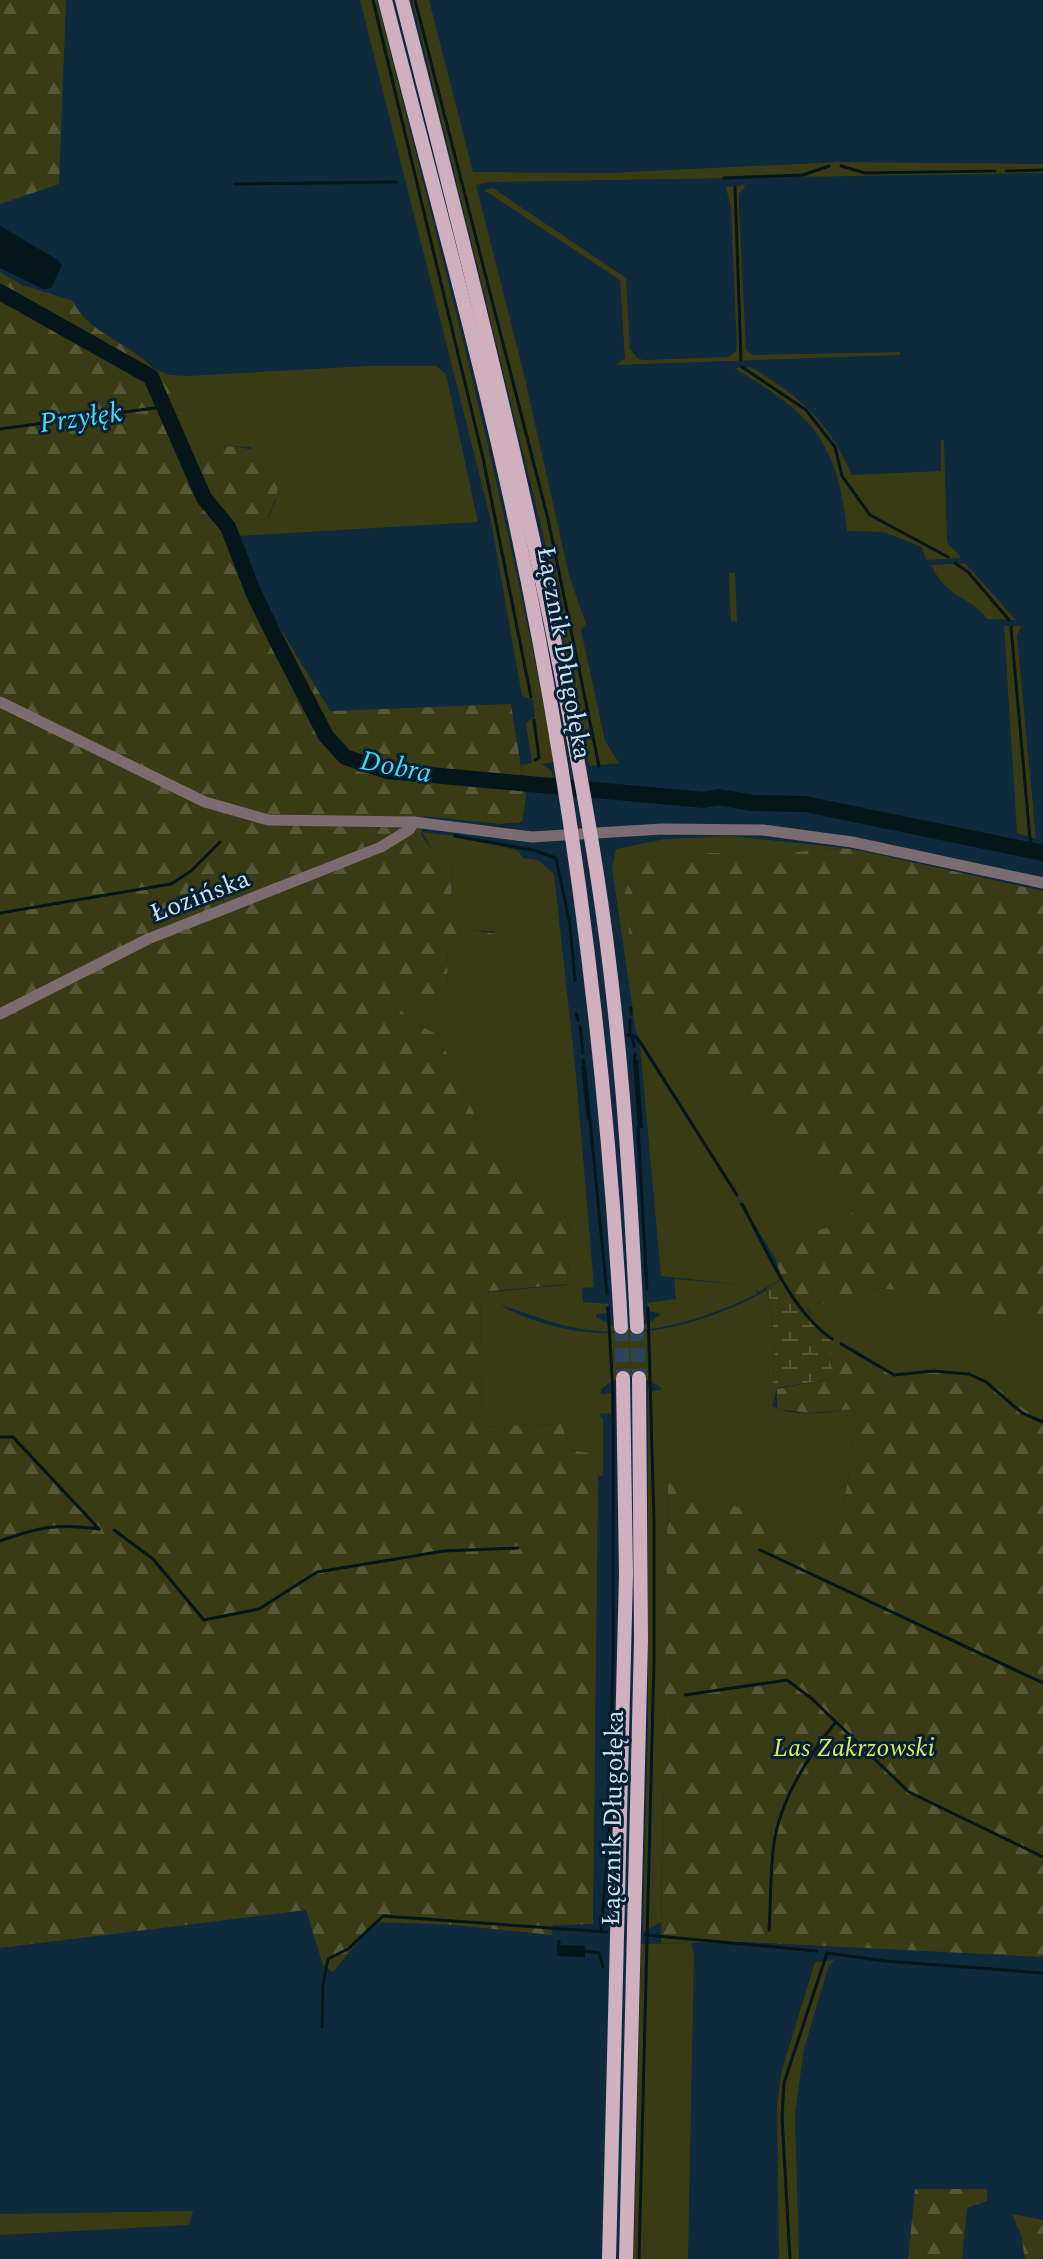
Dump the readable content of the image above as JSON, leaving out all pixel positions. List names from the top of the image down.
{
  "streets": {
    "main road": ["Łącznik Długołęka"],
    "street": ["Łozińska"]
  },
  "water": ["Przyłęk", "Dobra"],
  "parks": ["Las Zakrzowski"]
}
